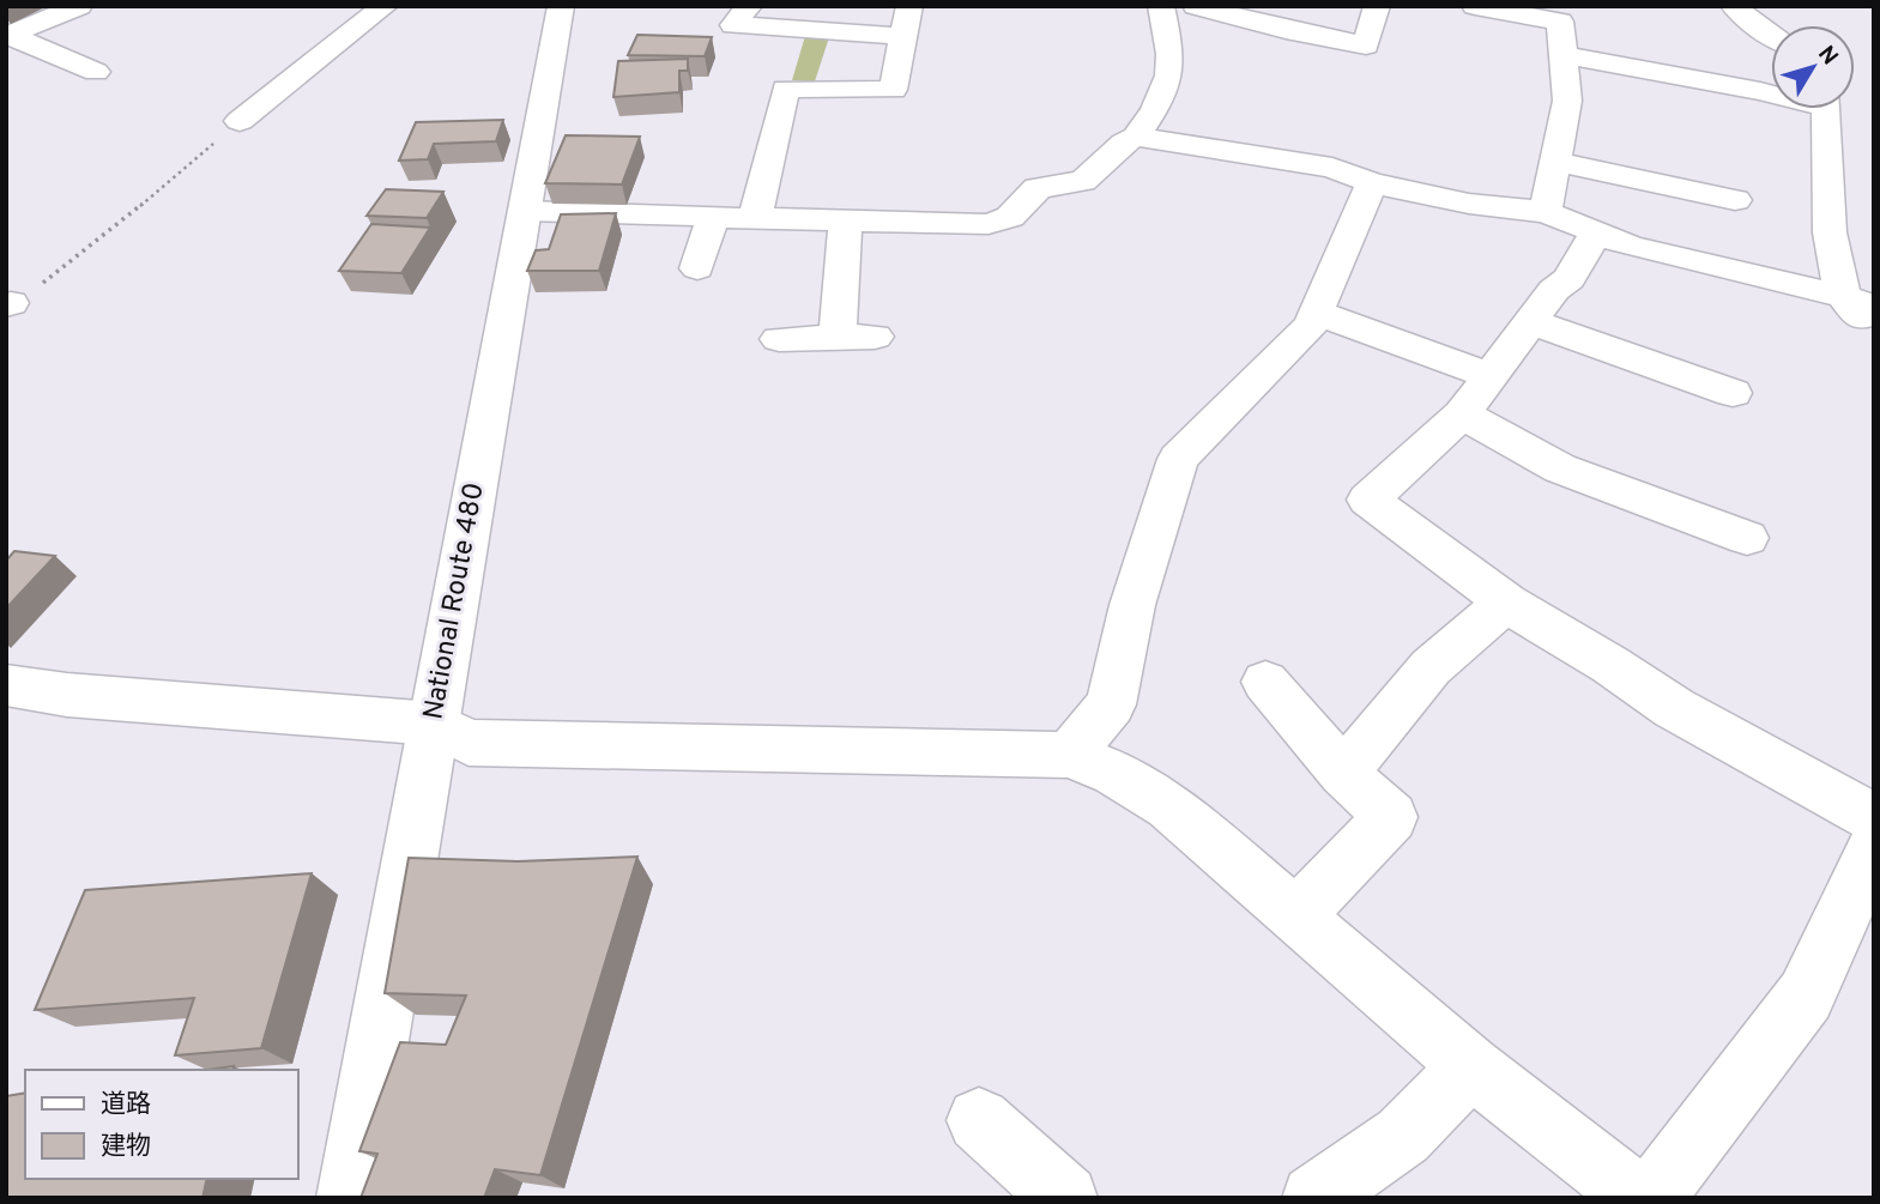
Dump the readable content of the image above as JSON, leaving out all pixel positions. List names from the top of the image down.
{
  "streets": {
    "main road": ["National Route 480"]
  },
  "legend": ["道路", "建物"],
  "north": "top right"
}
